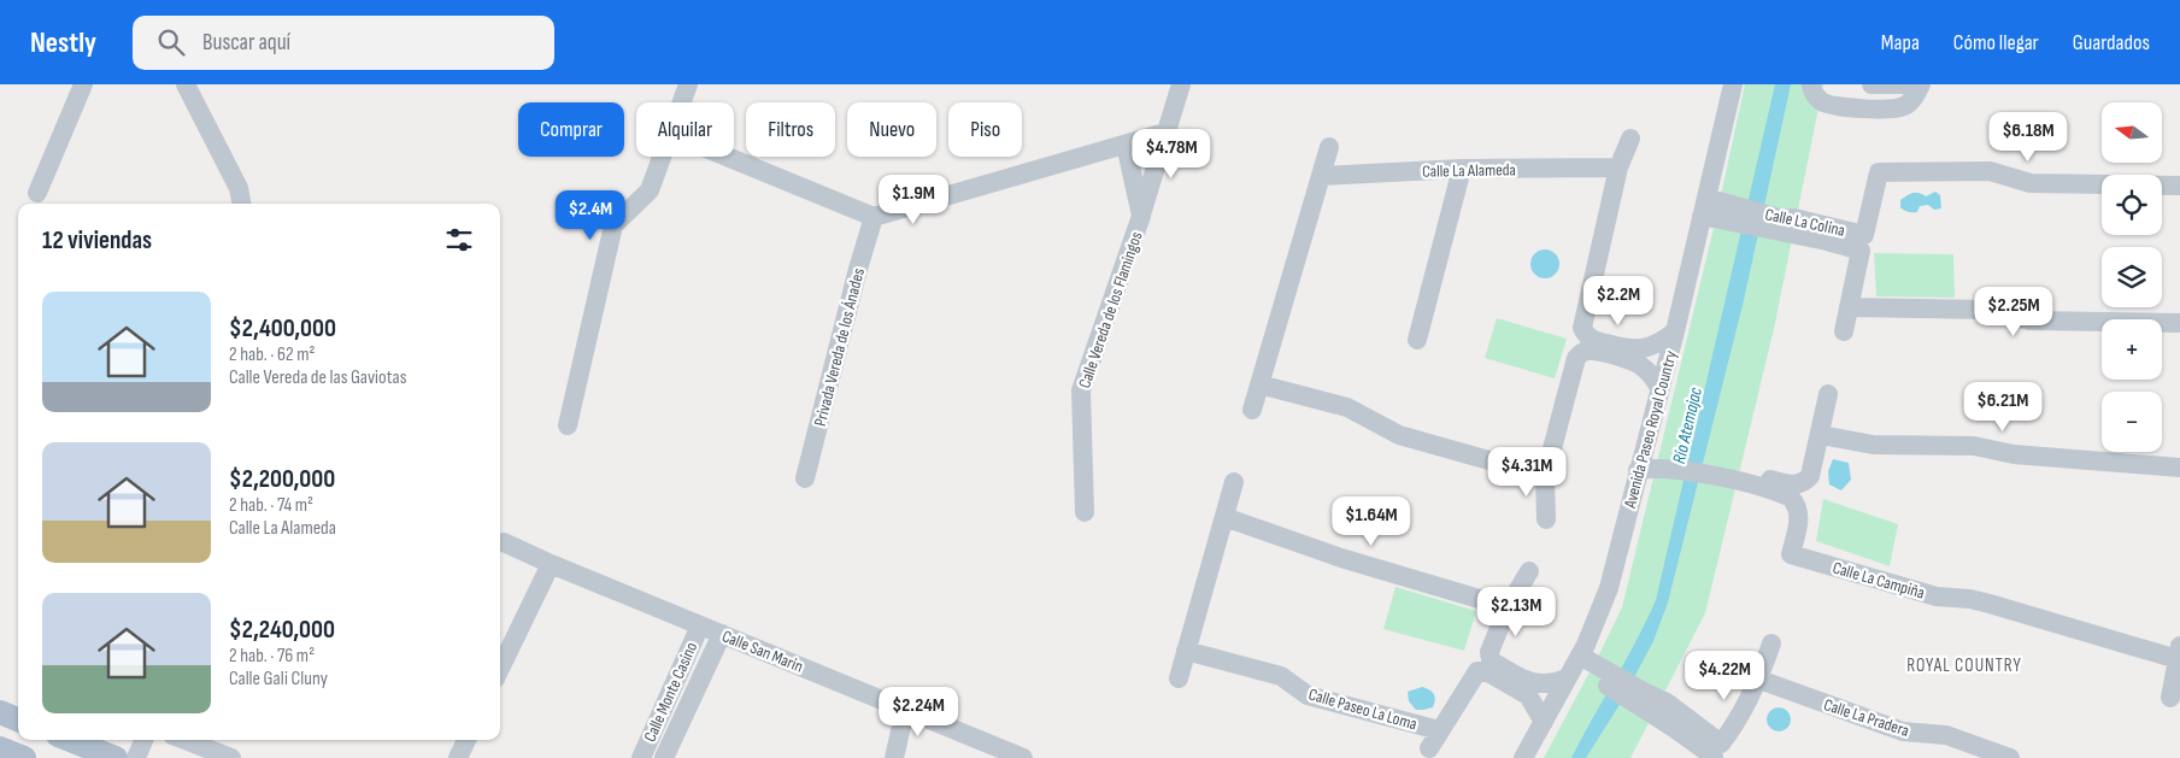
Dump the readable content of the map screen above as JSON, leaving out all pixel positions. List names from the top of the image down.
{
  "streets": {
    "street": [
      "Calle La Alameda",
      "Calle La Colina",
      "Calle Vereda de los Flamingos",
      "Privada Vereda de los Ánades",
      "Avenida Paseo Royal Country",
      "Calle La Campiña",
      "Calle San Marin",
      "Calle Monte Casino",
      "Calle Paseo La Loma",
      "Calle La Pradera"
    ]
  },
  "crossings": [
    ["Calle La Colina", "Avenida Paseo Royal Country"],
    ["Avenida Paseo Royal Country", "Calle La Campiña"],
    ["Avenida Paseo Royal Country", "Calle Paseo La Loma"],
    ["Calle San Marin", "Calle Monte Casino"]
  ],
  "districts": ["ROYAL COUNTRY"],
  "water": ["Río Atemajac"],
  "north": "left",
  "page": {
    "header": "Nestly",
    "search": "Buscar aquí",
    "nav": ["Mapa", "Cómo llegar", "Guardados"],
    "map_buttons": ["+", "−"],
    "chip": [
      "Comprar",
      "Alquilar",
      "Filtros",
      "Nuevo",
      "Piso"
    ],
    "price": [
      "$6.18M",
      "$4.78M",
      "$1.9M",
      "$2.4M",
      "$2.2M",
      "$2.25M",
      "$6.21M",
      "$4.31M",
      "$1.64M",
      "$2.13M",
      "$4.22M",
      "$2.24M"
    ],
    "heading": "12 viviendas",
    "list": [
      {
        "name": "$2,400,000",
        "note": "2 hab. · 62 m² · Calle Vereda de las Gaviotas"
      },
      {
        "name": "$2,200,000",
        "note": "2 hab. · 74 m² · Calle La Alameda"
      },
      {
        "name": "$2,240,000",
        "note": "2 hab. · 76 m² · Calle Gali Cluny"
      }
    ]
  }
}
